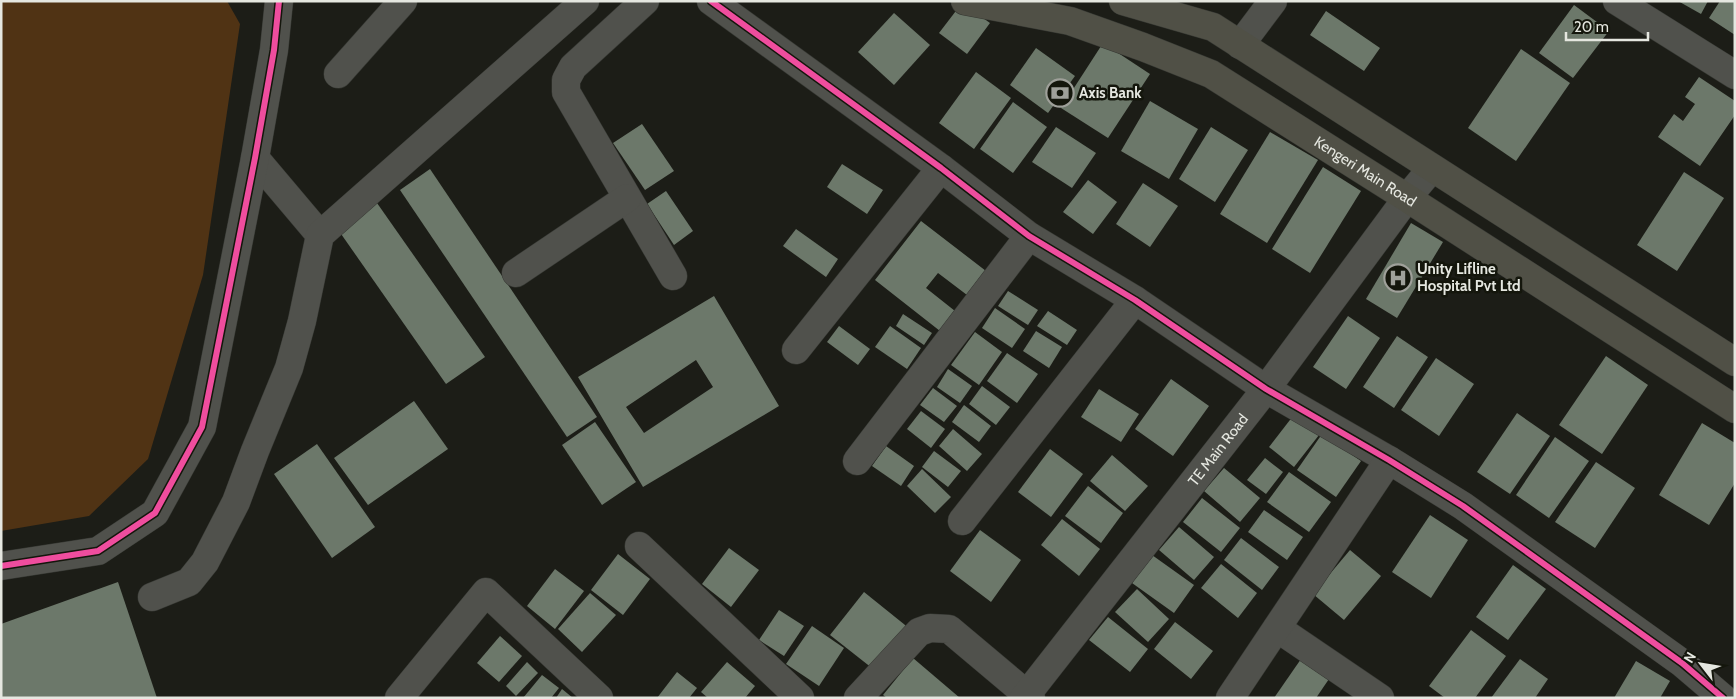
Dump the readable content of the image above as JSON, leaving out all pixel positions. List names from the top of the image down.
{
  "streets": {
    "main road": ["Kengeri Main Road"],
    "street": ["TE Main Road"]
  },
  "crossings": [
    ["Kengeri Main Road", "TE Main Road"]
  ],
  "places": {
    "bank": ["Axis Bank"],
    "hospital": ["Unity Lifline Hospital Pvt Ltd"]
  },
  "scale_bar": "20 m",
  "north": "top left"
}
